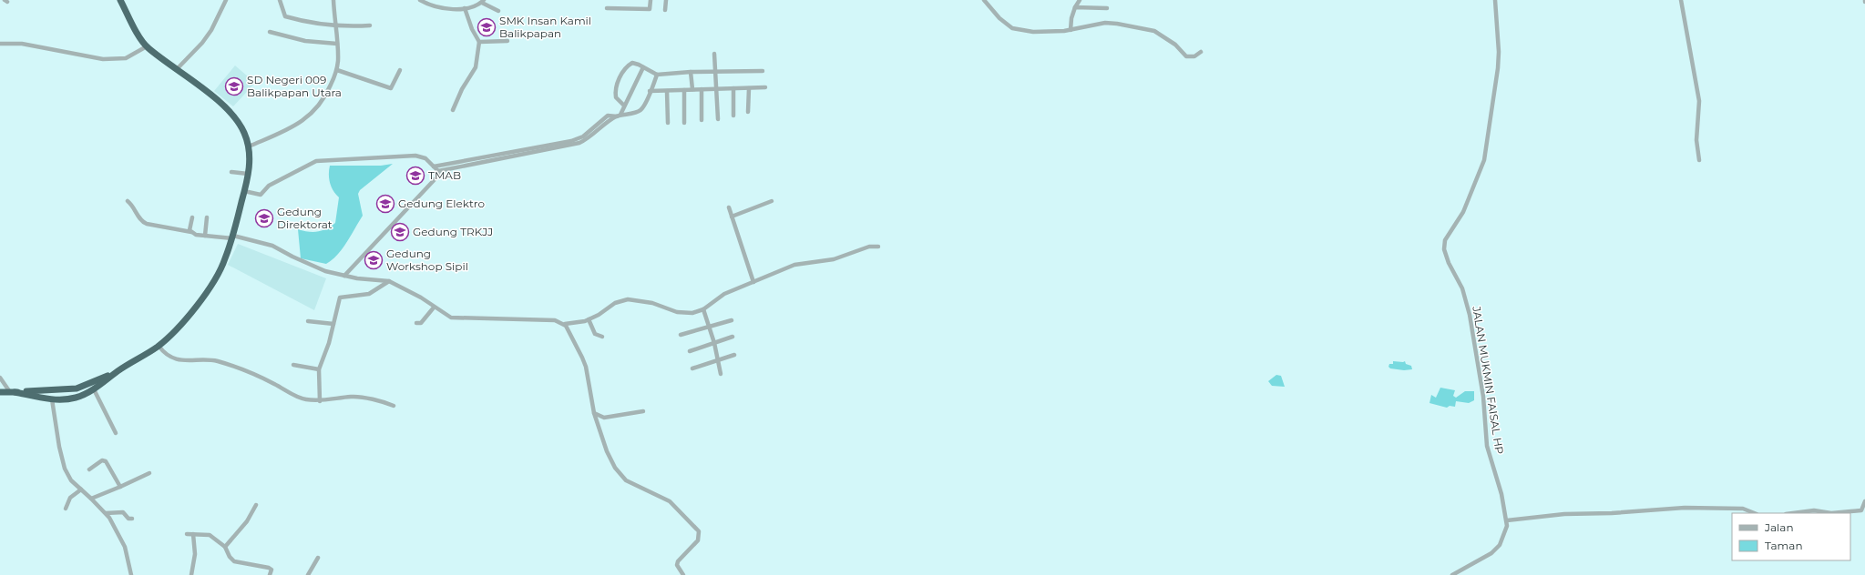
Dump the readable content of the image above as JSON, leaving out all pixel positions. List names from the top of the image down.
{
  "streets": {
    "street": ["JALAN MUKMIN FAISAL HP"]
  },
  "places": {
    "school or university": [
      "SMK Insan Kamil Balikpapan",
      "SD Negeri 009 Balikpapan Utara",
      "TMAB",
      "Gedung Elektro",
      "Gedung Direktorat",
      "Gedung TRKJJ",
      "Gedung Workshop Sipil"
    ]
  },
  "legend": ["Jalan", "Taman"]
}
